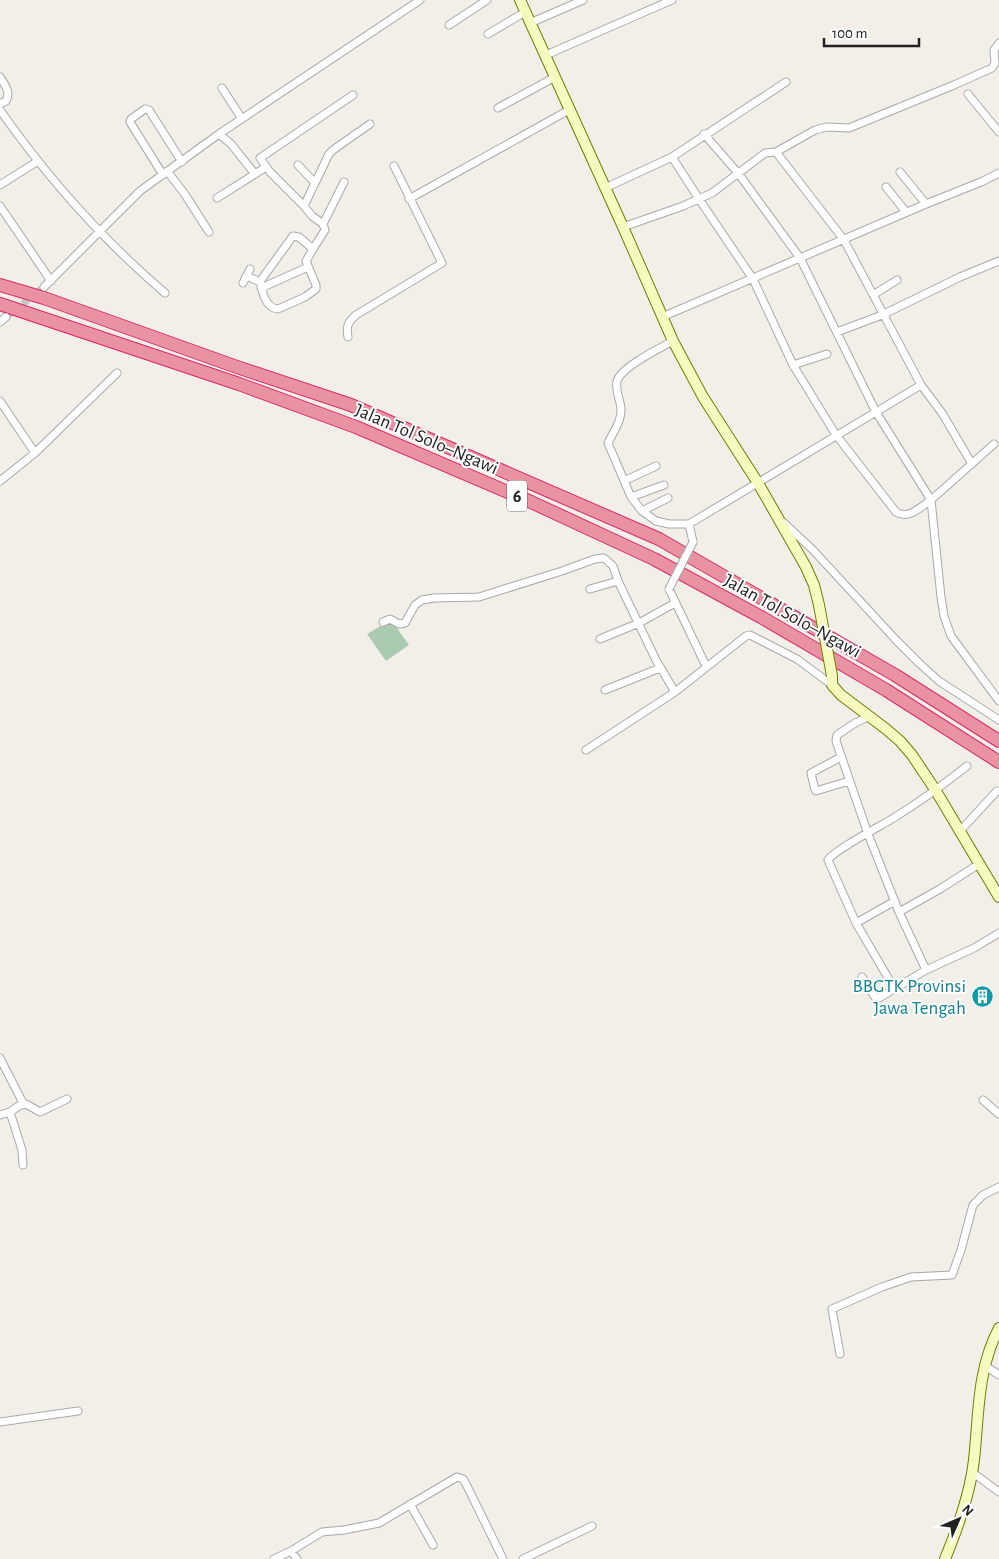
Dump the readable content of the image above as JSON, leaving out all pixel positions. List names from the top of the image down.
{
  "streets": {
    "highway": ["Jalan Tol Solo–Ngawi", "6"]
  },
  "places": {
    "building": ["BBGTK Provinsi Jawa Tengah"]
  },
  "scale_bar": "100 m",
  "north": "top right"
}
